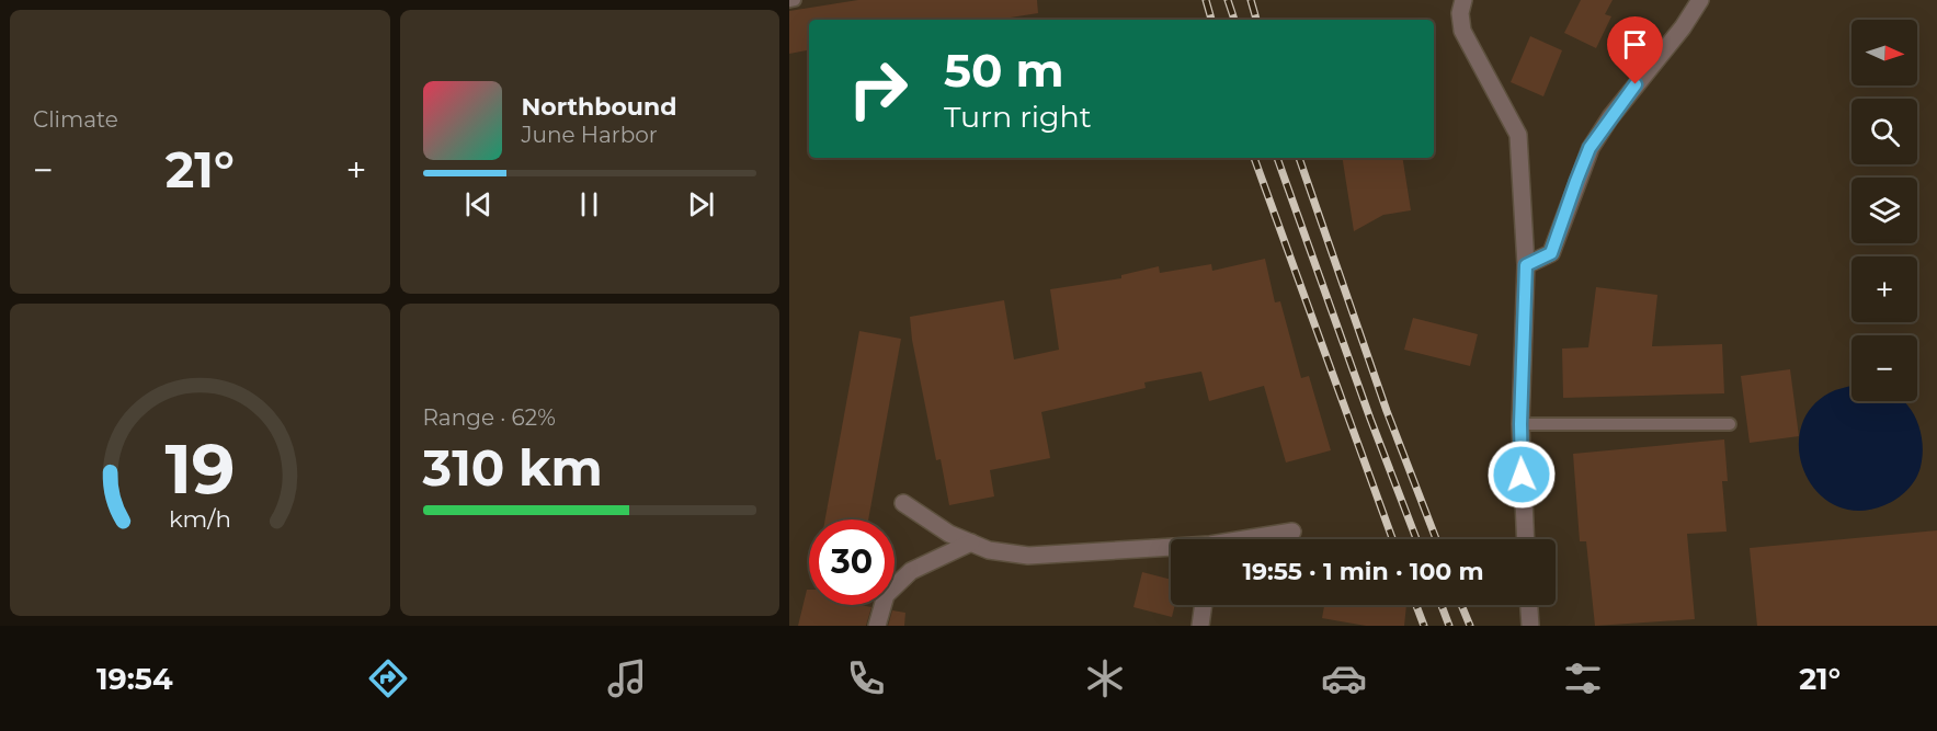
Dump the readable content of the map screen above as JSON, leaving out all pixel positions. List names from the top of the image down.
{
  "north": "right",
  "page": {
    "tile": [
      "Climate",
      ["Range · 62%", "310 km"]
    ],
    "map_buttons": ["+", "−"],
    "turn": ["50 m", "Turn right"],
    "song": ["Northbound", "June Harbor"],
    "heat": ["−", "21°", "+"],
    "limit": "30",
    "trip": "19:55 · 1 min · 100 m",
    "tabs": ["19:54", "21°"],
    "gauge": ["19", "km/h"]
  }
}
